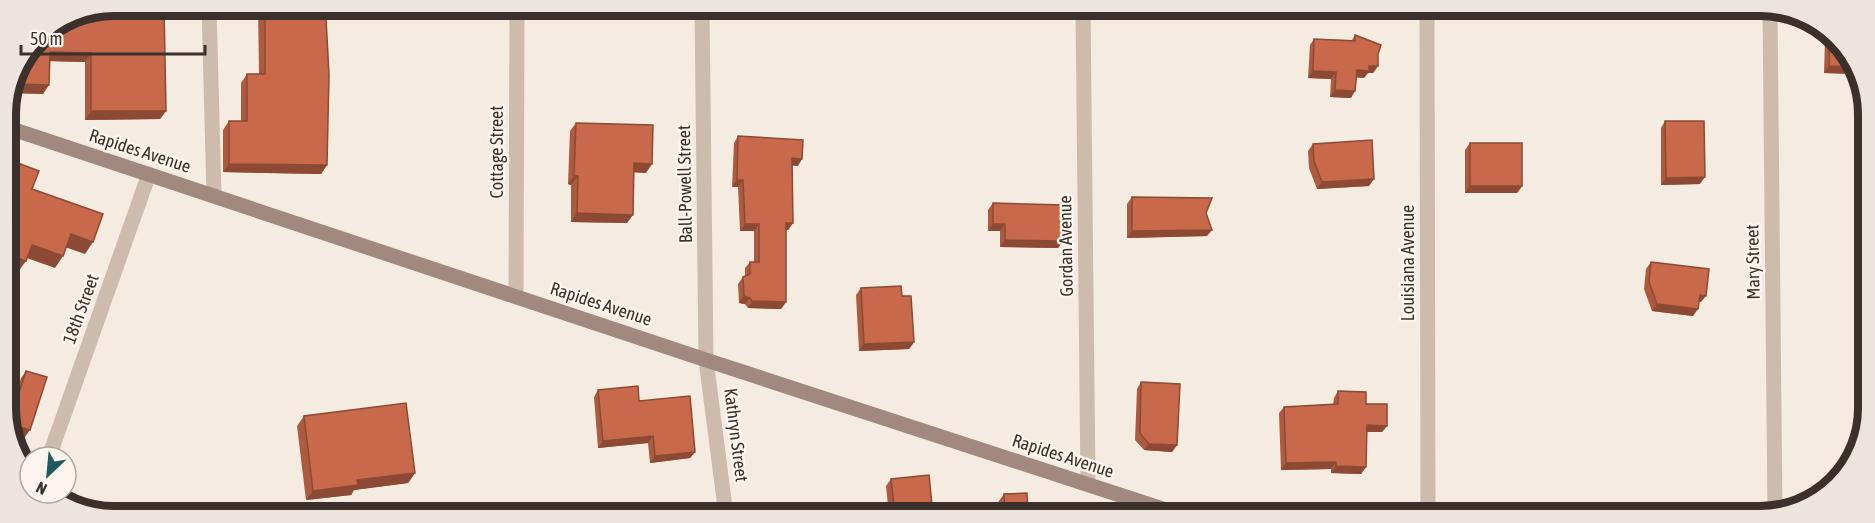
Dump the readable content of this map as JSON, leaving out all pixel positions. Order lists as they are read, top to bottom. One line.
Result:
{"streets":{"main road":["Rapides Avenue"],"street":["Cottage Street","Ball-Powell Street","Gordan Avenue","Mary Street","Louisiana Avenue","18th Street","Kathryn Street"]},"crossings":[["Rapides Avenue","Cottage Street"],["Rapides Avenue","Ball-Powell Street"],["Rapides Avenue","Gordan Avenue"],["Rapides Avenue","18th Street"],["Rapides Avenue","Kathryn Street"],["Ball-Powell Street","Kathryn Street"]],"scale_bar":"50 m","north":"bottom left"}
